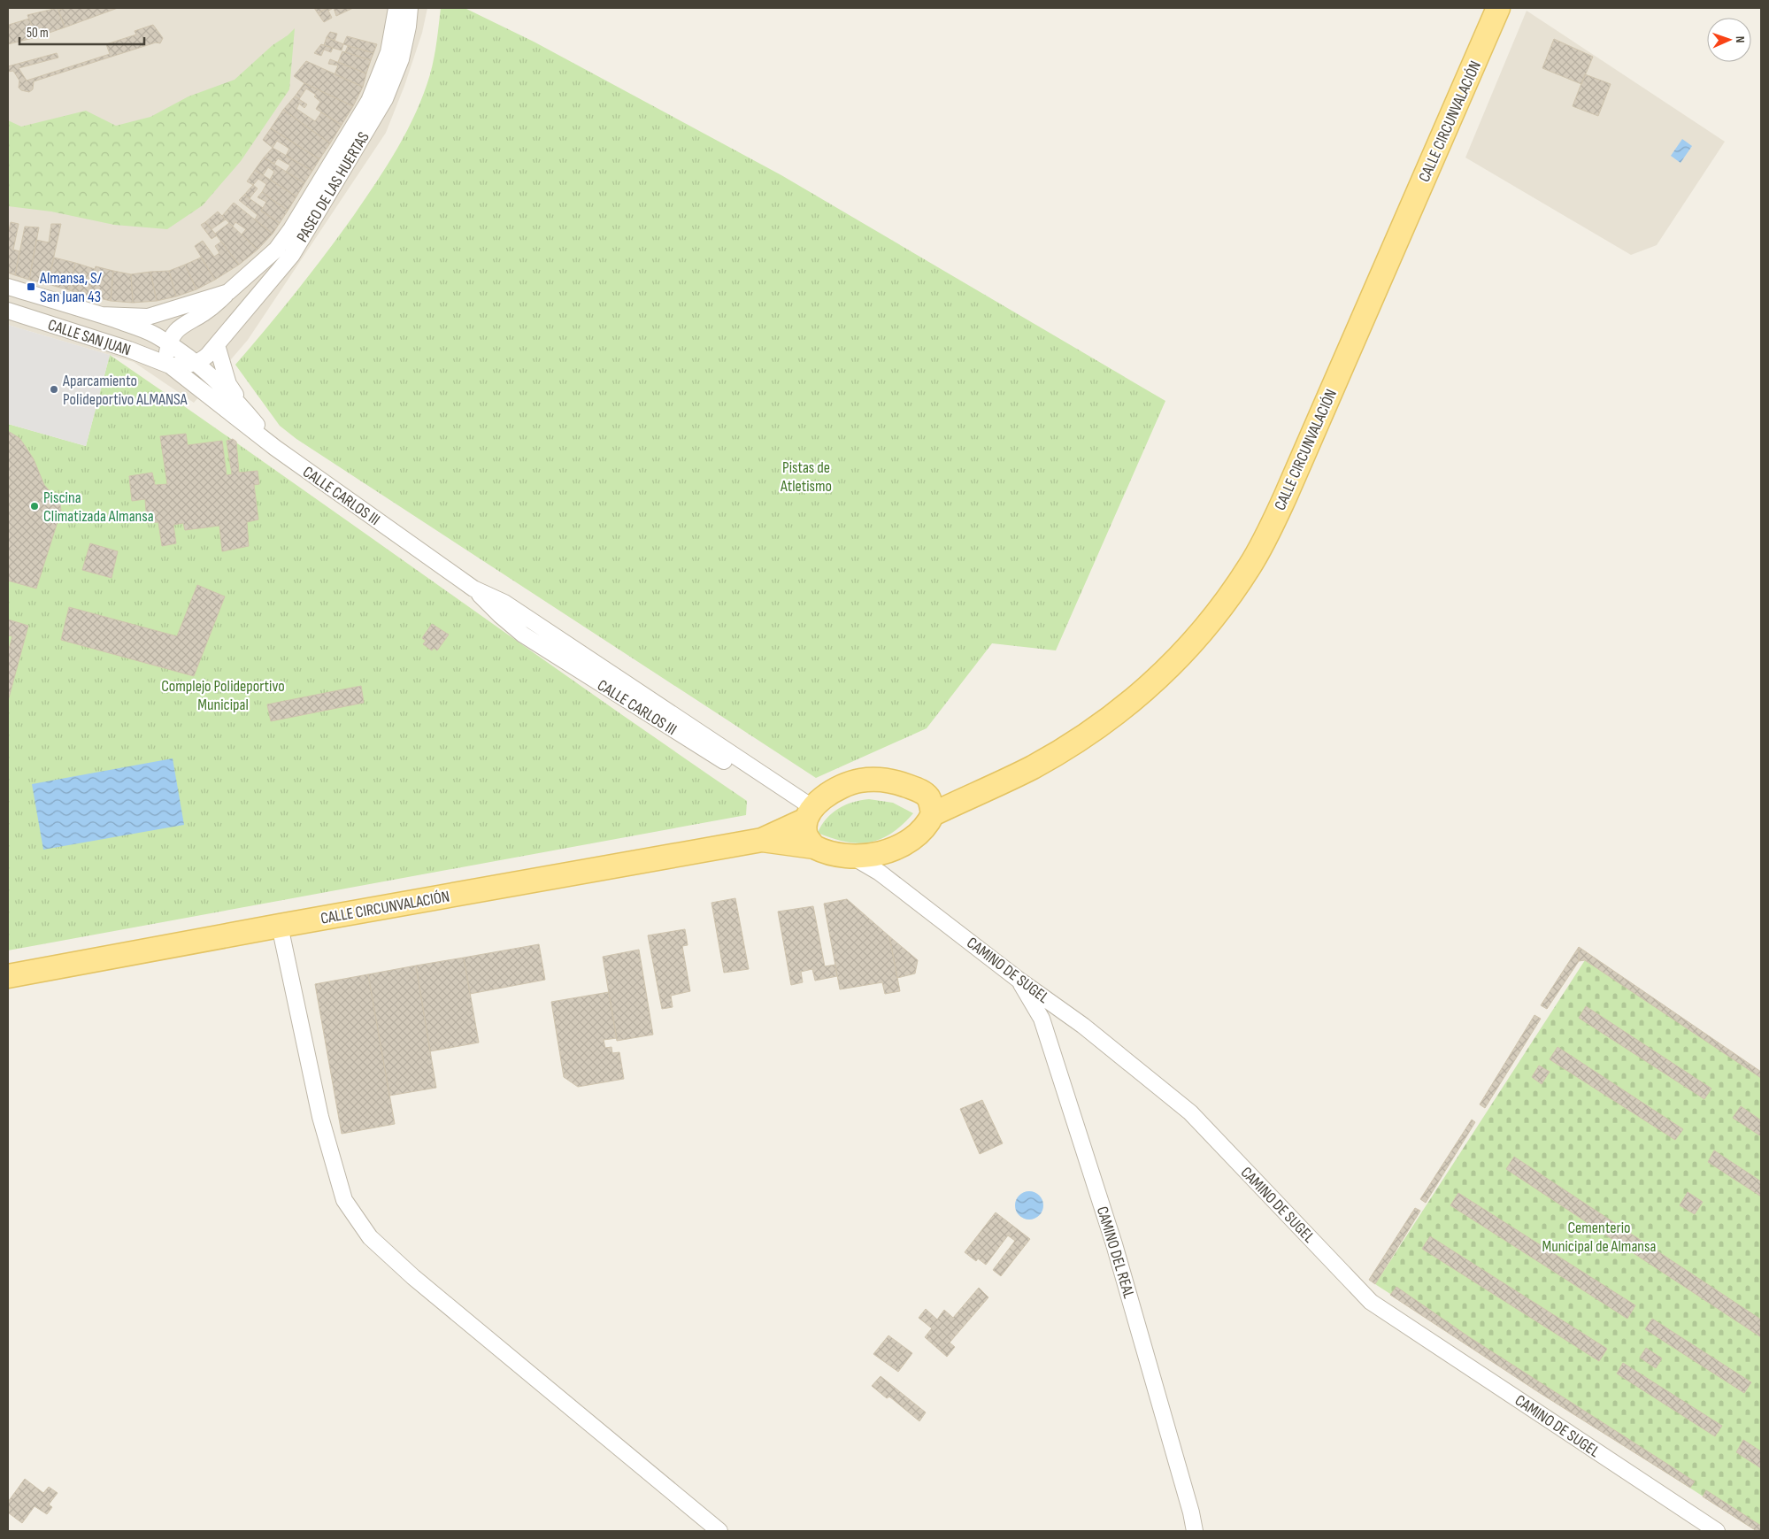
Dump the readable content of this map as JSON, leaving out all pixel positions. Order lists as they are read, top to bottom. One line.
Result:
{"streets":{"main road":["CALLE CIRCUNVALACIÓN"],"street":["PASEO DE LAS HUERTAS","CALLE SAN JUAN","CALLE CARLOS III","CAMINO DE SUGEL","CAMINO DEL REAL"]},"crossings":[["CALLE CIRCUNVALACIÓN","CALLE CARLOS III"],["CALLE CIRCUNVALACIÓN","CAMINO DE SUGEL"],["PASEO DE LAS HUERTAS","CALLE SAN JUAN"],["PASEO DE LAS HUERTAS","CALLE CARLOS III"],["CALLE SAN JUAN","CALLE CARLOS III"],["CALLE CARLOS III","CAMINO DE SUGEL"],["CAMINO DE SUGEL","CAMINO DEL REAL"]],"parks":["Pistas de Atletismo","Complejo Polideportivo Municipal","Cementerio Municipal de Almansa"],"places":{"transit":["Almansa, S/ San Juan 43"],"other":["Aparcamiento Polideportivo ALMANSA","Piscina Climatizada Almansa"]},"scale_bar":"50 m","north":"right"}
